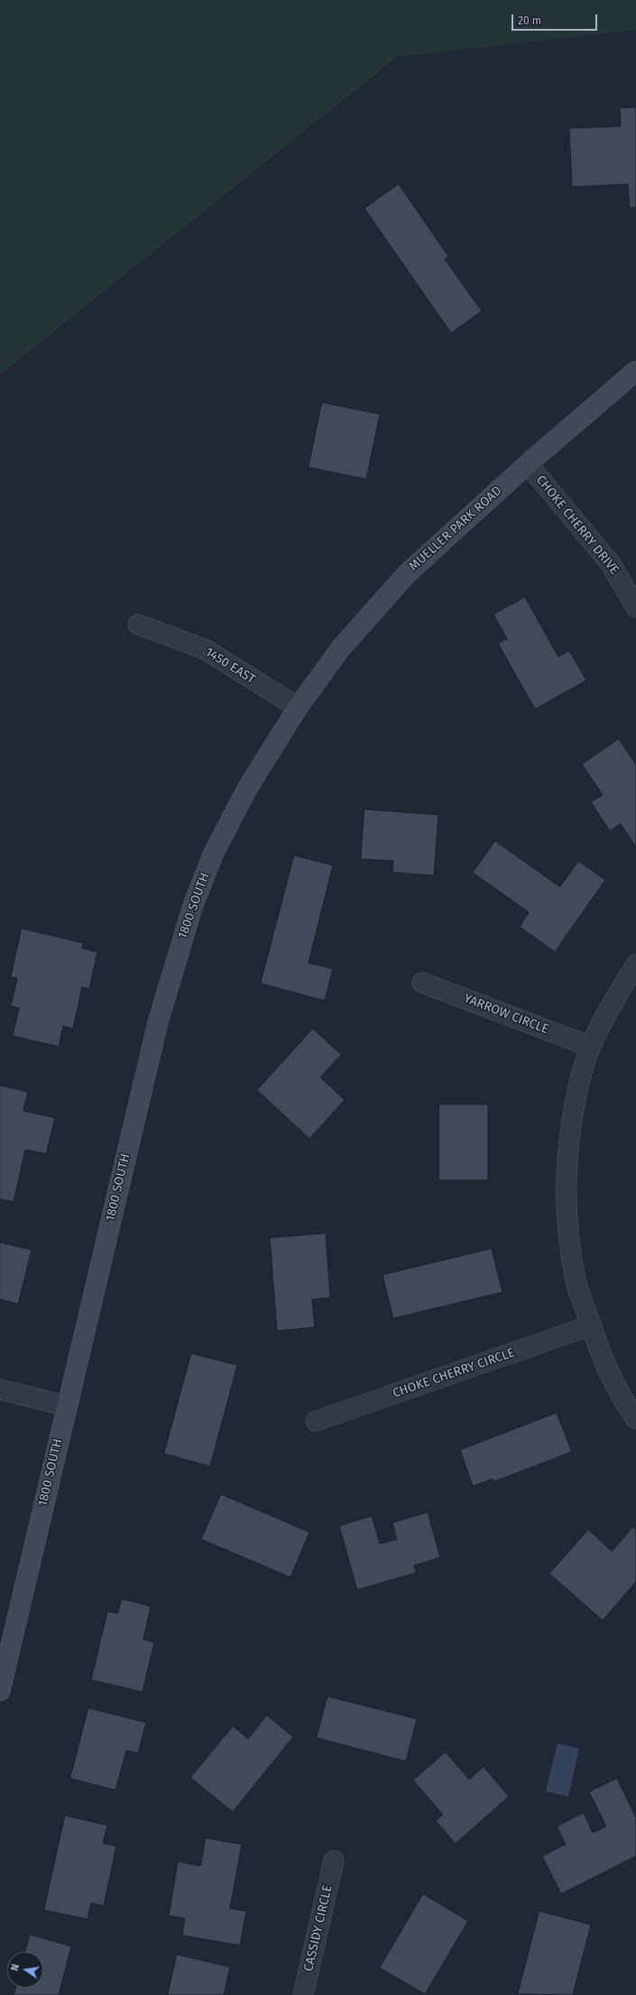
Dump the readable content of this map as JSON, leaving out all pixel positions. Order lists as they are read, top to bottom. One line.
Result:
{"streets":{"main road":["MUELLER PARK ROAD","1800 SOUTH"],"street":["CHOKE CHERRY DRIVE","1450 EAST","YARROW CIRCLE","CHOKE CHERRY CIRCLE","CASSIDY CIRCLE"]},"crossings":[["CHOKE CHERRY DRIVE","MUELLER PARK ROAD"],["MUELLER PARK ROAD","1450 EAST"],["MUELLER PARK ROAD","1800 SOUTH"],["1450 EAST","1800 SOUTH"]],"scale_bar":"20 m","north":"left"}
